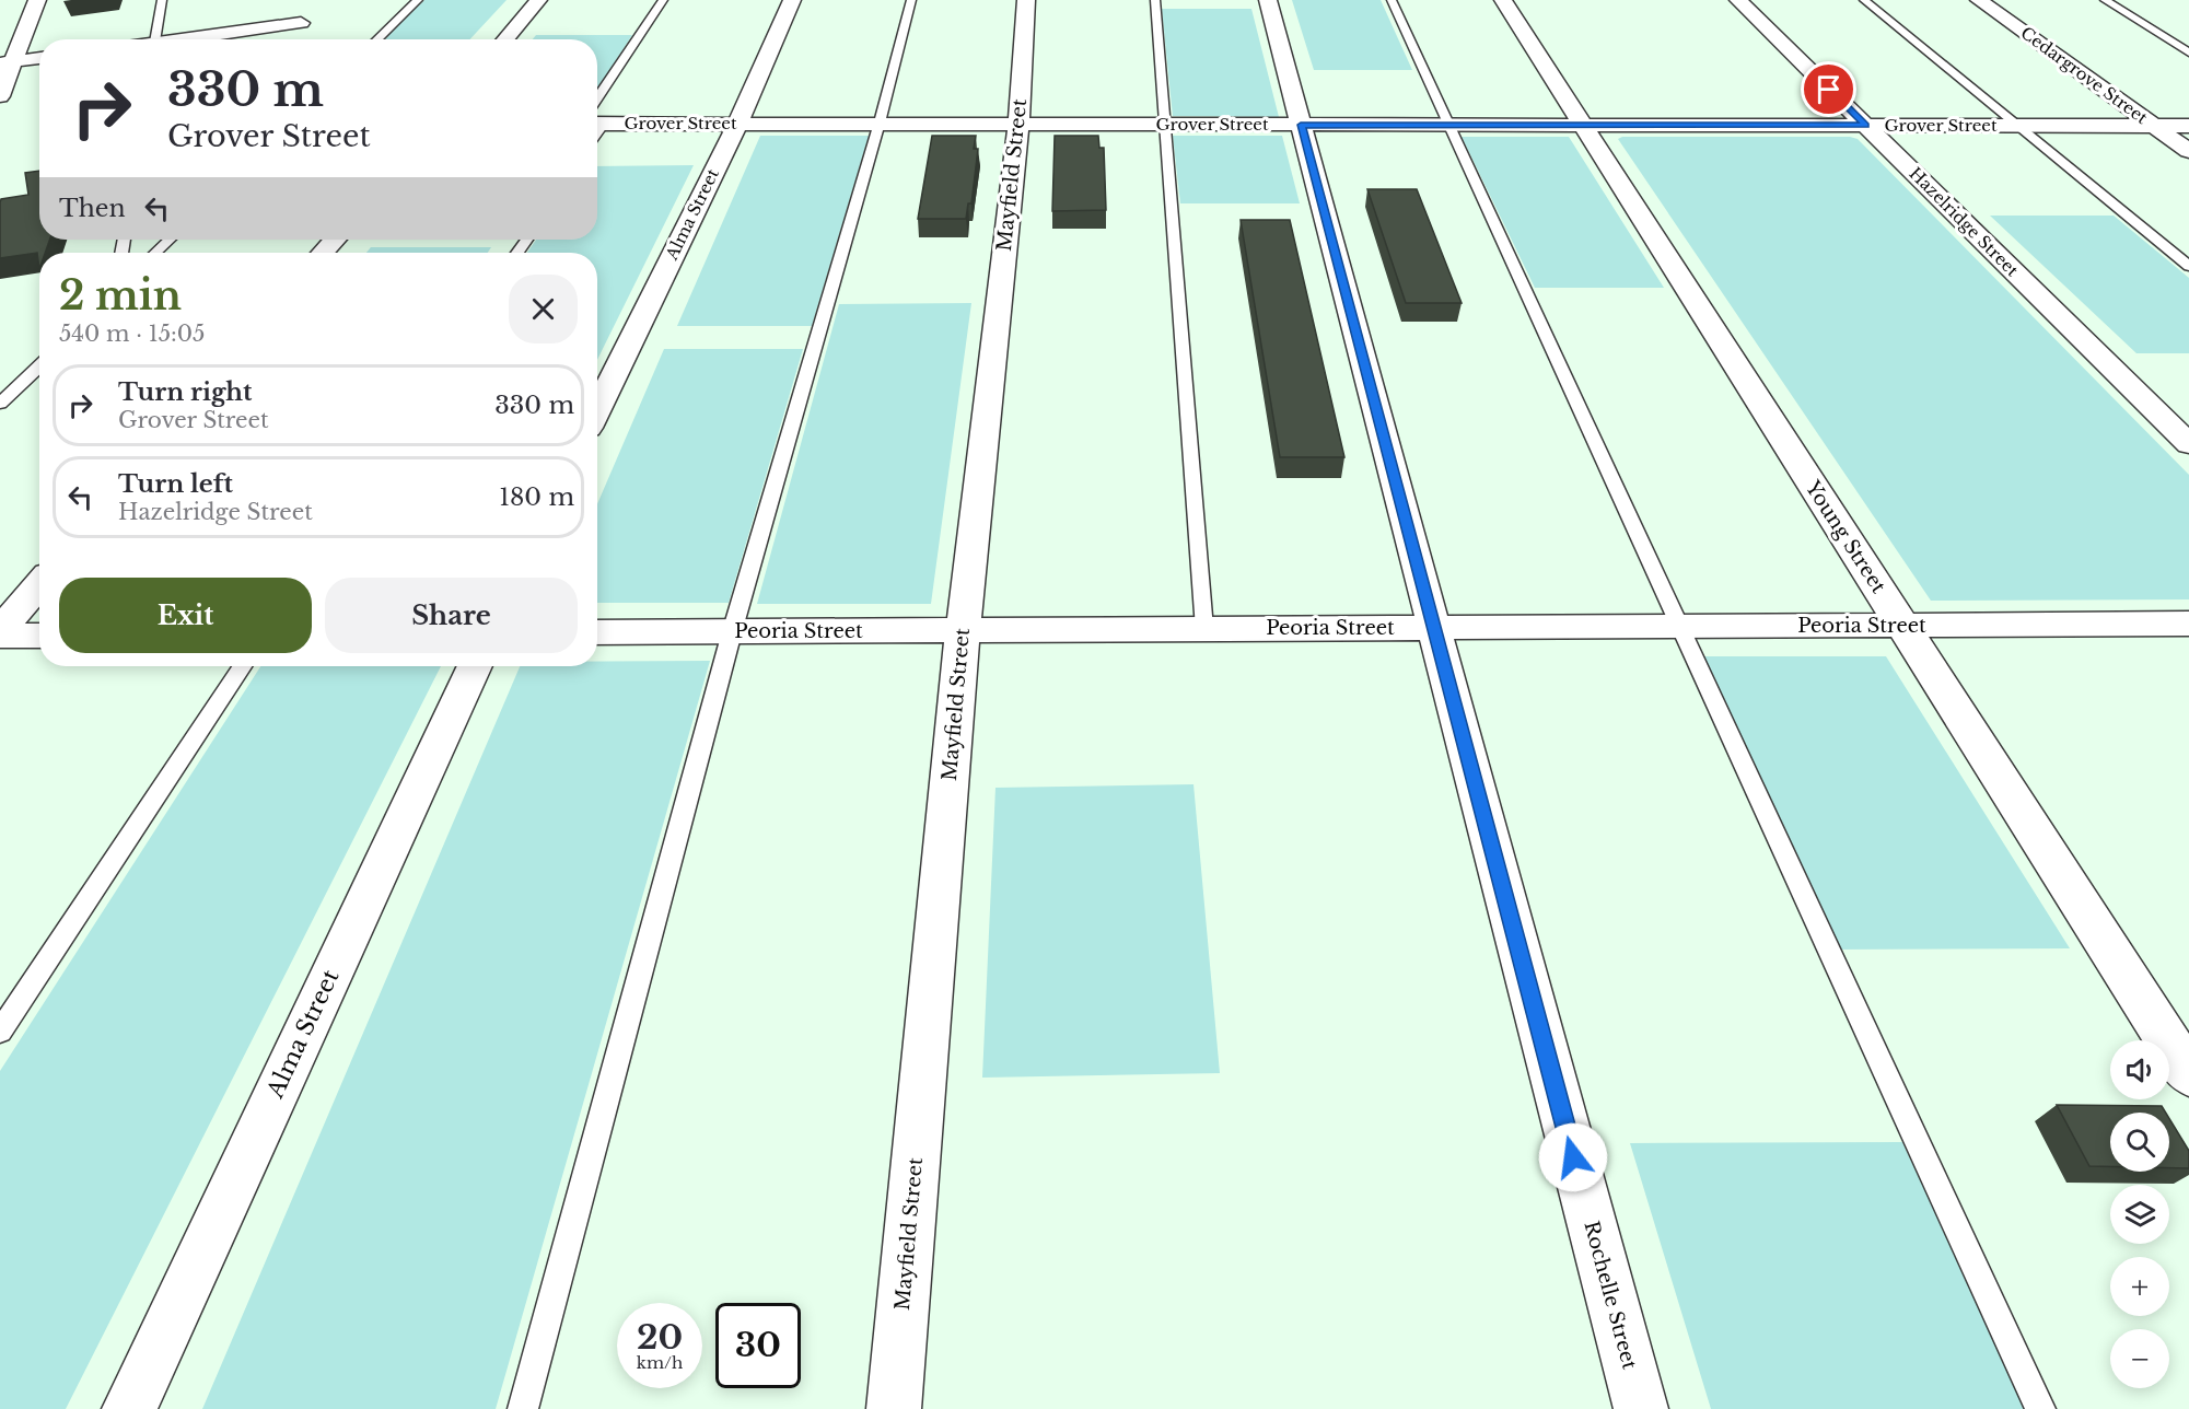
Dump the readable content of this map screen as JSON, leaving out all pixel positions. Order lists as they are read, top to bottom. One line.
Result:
{"streets":{"street":["Cedargrove Street","Grover Street","Mayfield Street","Alma Street","Hazelridge Street","Young Street","Peoria Street","Rochelle Street"]},"crossings":[["Cedargrove Street","Grover Street"],["Grover Street","Mayfield Street"],["Grover Street","Alma Street"],["Grover Street","Hazelridge Street"],["Grover Street","Young Street"],["Grover Street","Rochelle Street"],["Mayfield Street","Peoria Street"],["Young Street","Peoria Street"],["Peoria Street","Rochelle Street"]],"page":{"turn":["330 m","Grover Street"],"then":"Then","heading":["2 min","540 m · 15:05"],"list":[{"name":"Turn right","note":"Grover Street","value":"330 m"},{"name":"Turn left","note":"Hazelridge Street","value":"180 m"}],"buttons":["Exit","Share"],"map_buttons":["+","−"],"speed":"20 km/h","limit":"30"}}
